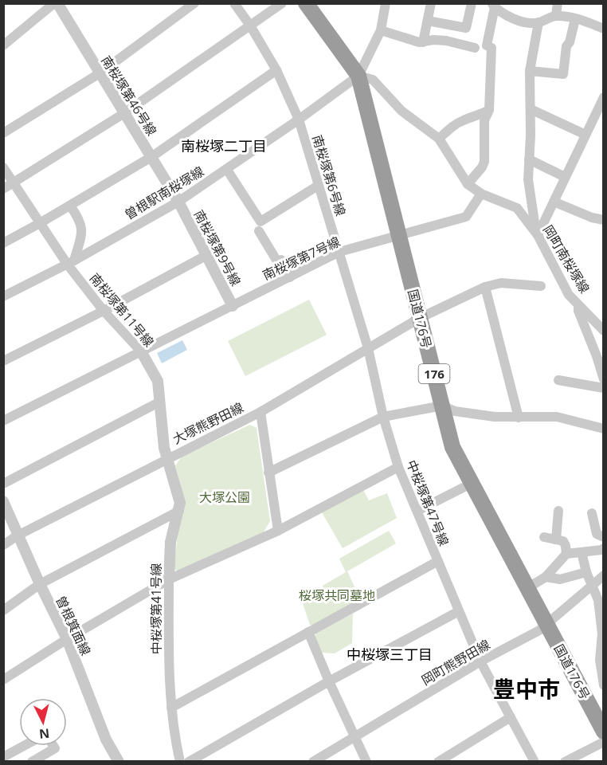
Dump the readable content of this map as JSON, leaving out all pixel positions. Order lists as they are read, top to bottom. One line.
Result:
{"streets":{"highway":["国道176号","176"],"street":["南桜塚第46号線","南桜塚第6号線","曽根駅南桜塚線","南桜塚第9号線","南桜塚第7号線","岡町南桜塚線","南桜塚第11号線","大塚熊野田線","中桜塚第47号線","中桜塚第41号線","曽根箕面線","岡町熊野田線"]},"crossings":[["南桜塚第46号線","曽根駅南桜塚線"],["南桜塚第46号線","南桜塚第9号線"],["南桜塚第6号線","曽根駅南桜塚線"],["南桜塚第6号線","南桜塚第7号線"],["南桜塚第6号線","大塚熊野田線"],["南桜塚第6号線","中桜塚第47号線"],["曽根駅南桜塚線","南桜塚第9号線"],["曽根駅南桜塚線","岡町南桜塚線"],["曽根駅南桜塚線","南桜塚第11号線"],["曽根駅南桜塚線","国道176号"],["南桜塚第9号線","南桜塚第7号線"],["南桜塚第7号線","岡町南桜塚線"],["南桜塚第7号線","南桜塚第11号線"],["南桜塚第7号線","国道176号"],["岡町南桜塚線","国道176号"],["南桜塚第11号線","大塚熊野田線"],["南桜塚第11号線","中桜塚第41号線"],["国道176号","大塚熊野田線"],["国道176号","岡町熊野田線"],["大塚熊野田線","中桜塚第47号線"],["大塚熊野田線","中桜塚第41号線"],["大塚熊野田線","曽根箕面線"],["中桜塚第47号線","岡町熊野田線"]],"districts":["南桜塚二丁目","中桜塚三丁目","豊中市"],"parks":["大塚公園","桜塚共同墓地"],"north":"bottom"}
